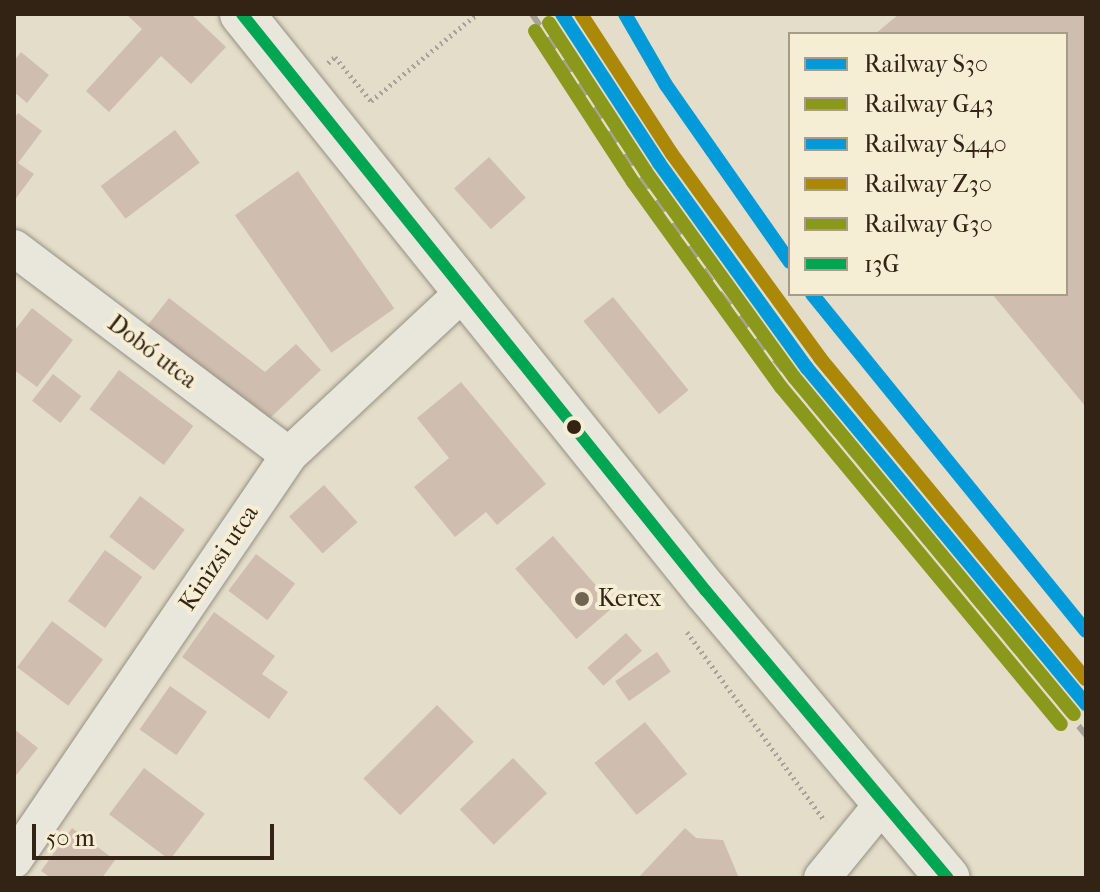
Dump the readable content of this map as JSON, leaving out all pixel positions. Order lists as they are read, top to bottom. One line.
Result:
{"streets":{"street":["Dobó utca","Kinizsi utca"]},"crossings":[["Dobó utca","Kinizsi utca"]],"places":["Kerex"],"lines":["rail line S30","rail line S440","rail line Z30","transit line 13G","rail line G43","rail line G30"],"legend":["Railway S30","Railway G43","Railway S440","Railway Z30","Railway G30","13G"],"scale_bar":"50 m"}
